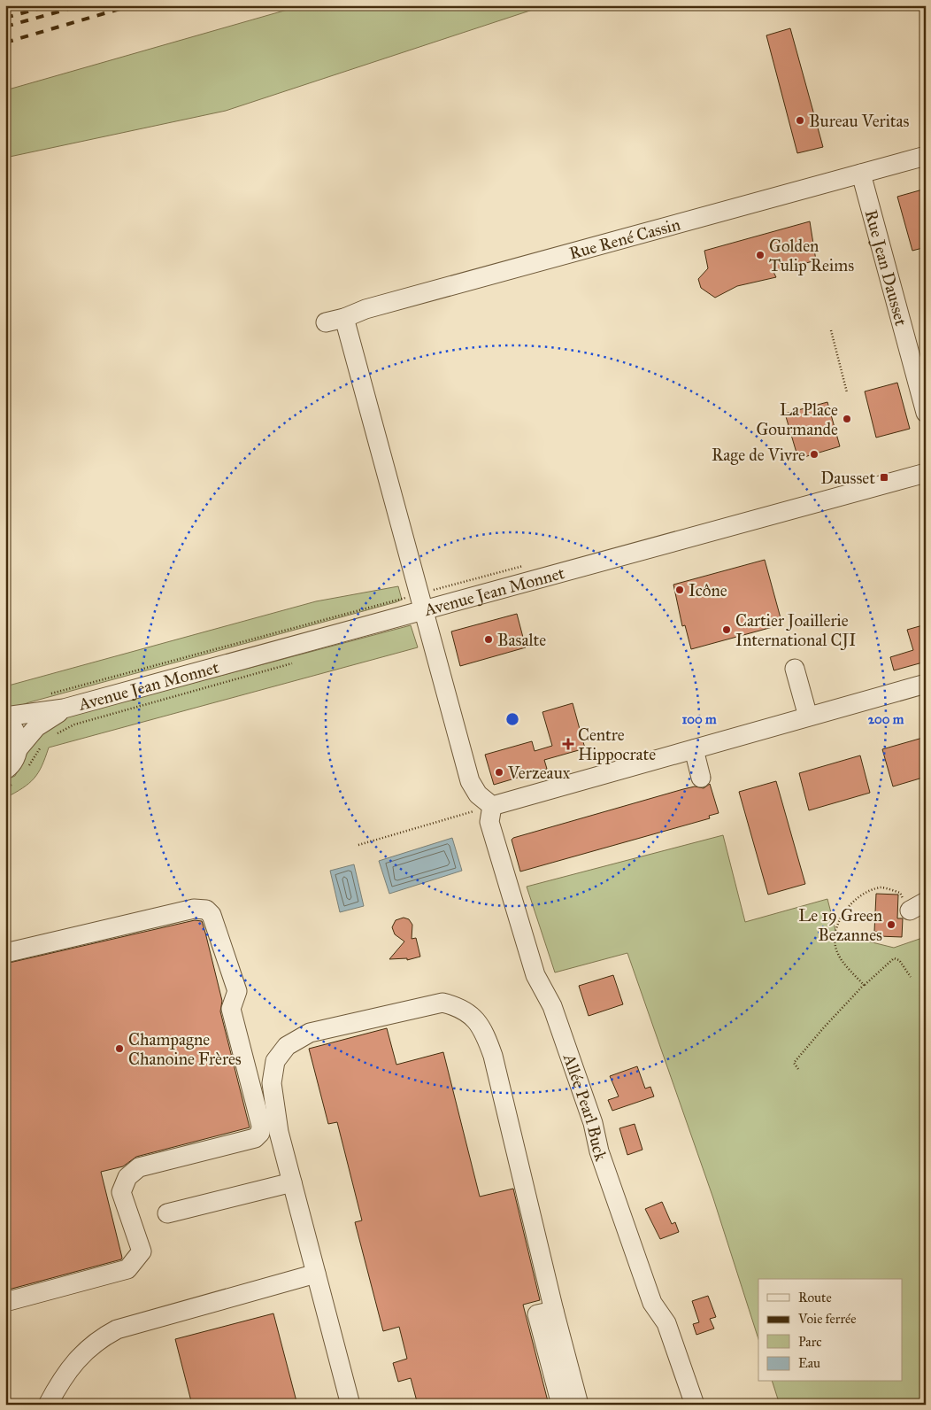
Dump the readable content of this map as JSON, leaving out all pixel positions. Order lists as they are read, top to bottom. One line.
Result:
{"streets":{"street":["Rue René Cassin","Rue Jean Dausset","Avenue Jean Monnet","Allée Pearl Buck"]},"crossings":[["Rue René Cassin","Rue Jean Dausset"],["Rue René Cassin","Avenue Jean Monnet"]],"places":{"other":["Bureau Veritas","Golden Tulip Reims","La Place Gourmande","Rage de Vivre","Icône","Cartier Joaillerie International CJI","Basalte","Verzeaux","Le 19 Green Bezannes","Champagne Chanoine Frères"],"transit":["Dausset"],"health":["Centre Hippocrate"]},"legend":["Route","Voie ferrée","Parc","Eau"],"rings":["100 m","200 m"]}
